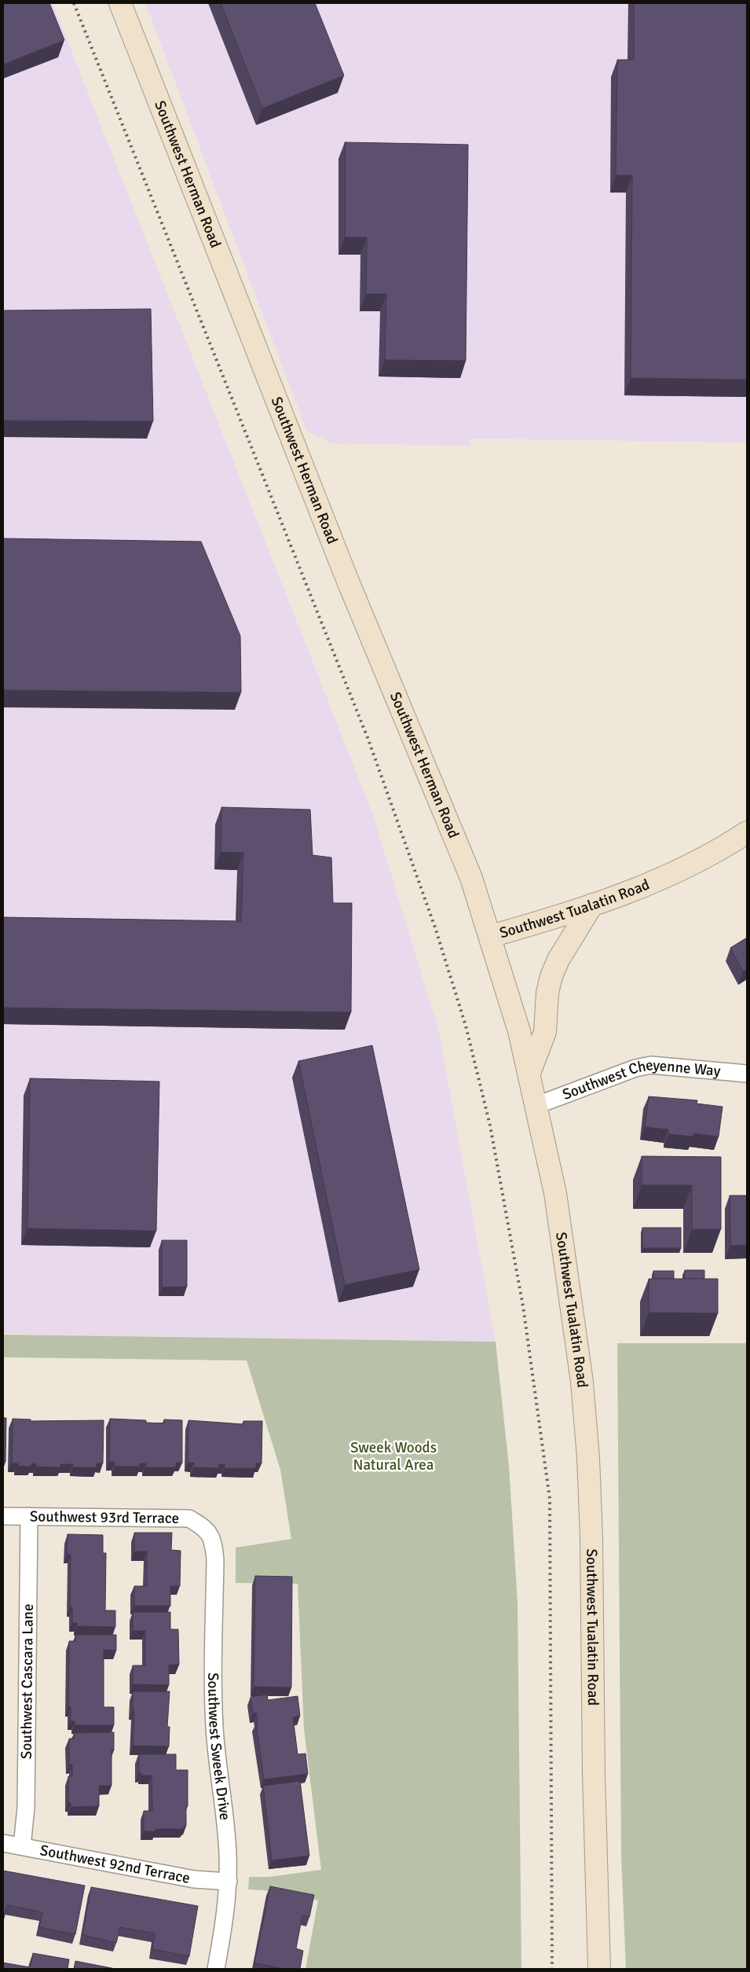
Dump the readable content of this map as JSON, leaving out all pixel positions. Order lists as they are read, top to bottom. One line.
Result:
{"streets":{"main road":["Southwest Herman Road","Southwest Tualatin Road"],"street":["Southwest Cheyenne Way","Southwest 93rd Terrace","Southwest Cascara Lane","Southwest Sweek Drive","Southwest 92nd Terrace"]},"crossings":[["Southwest Herman Road","Southwest Tualatin Road"],["Southwest Tualatin Road","Southwest Cheyenne Way"],["Southwest 93rd Terrace","Southwest Cascara Lane"],["Southwest 93rd Terrace","Southwest Sweek Drive"],["Southwest Cascara Lane","Southwest 92nd Terrace"],["Southwest Sweek Drive","Southwest 92nd Terrace"]],"parks":["Sweek Woods Natural Area"]}
